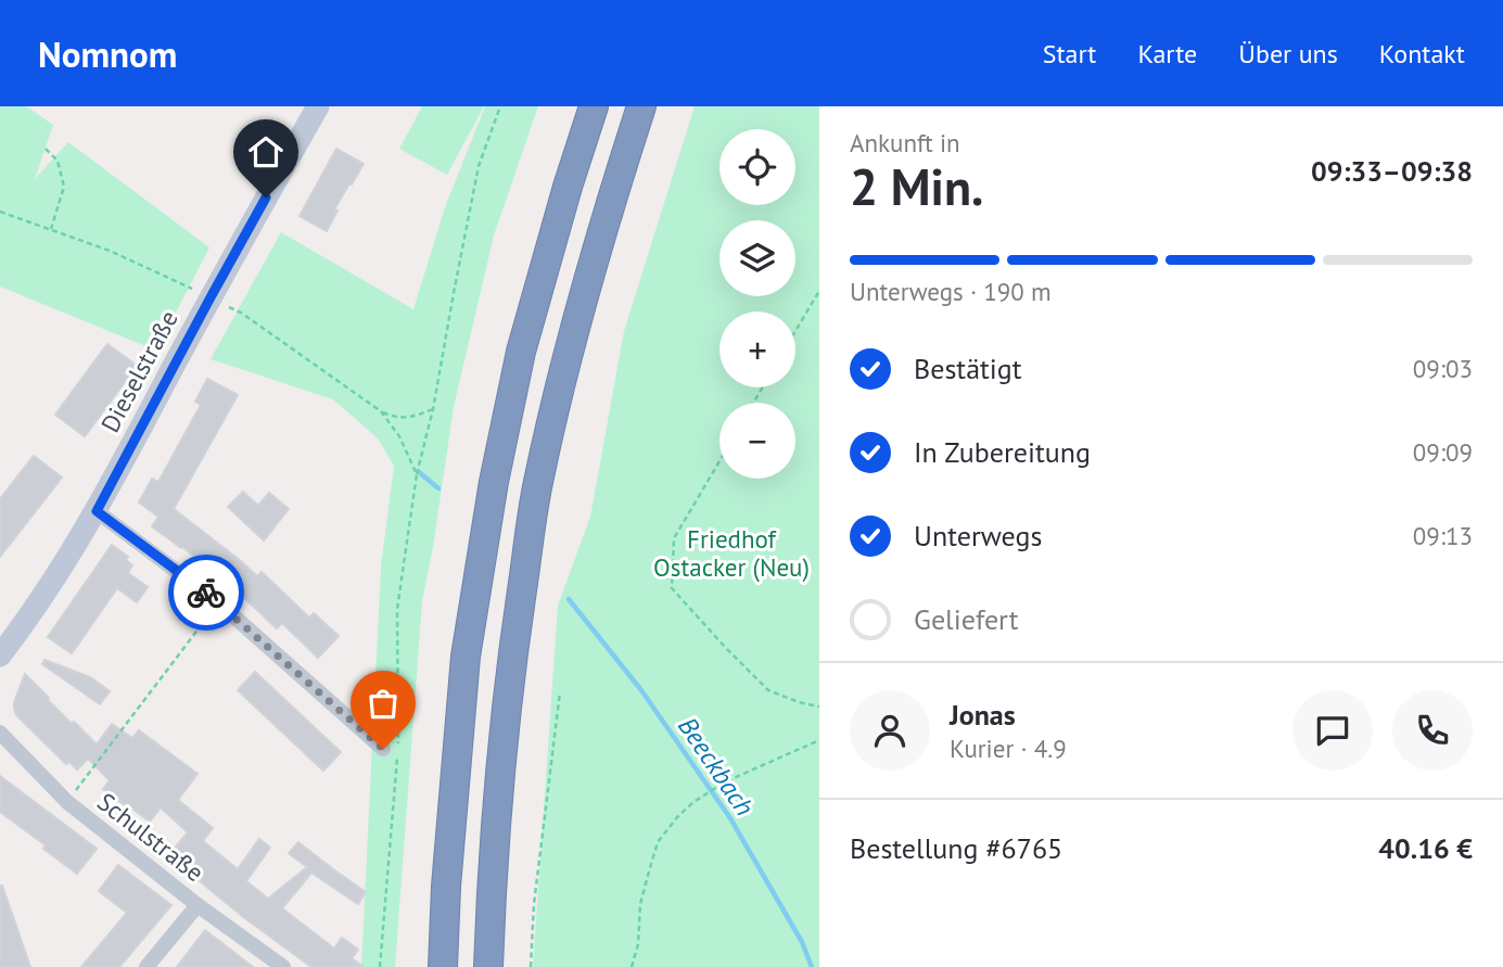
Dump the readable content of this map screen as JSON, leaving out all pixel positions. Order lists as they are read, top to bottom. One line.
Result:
{"streets":{"street":["Dieselstraße","Schulstraße"]},"water":["Beeckbach"],"parks":["Friedhof Ostacker (Neu)"],"page":{"header":"Nomnom","nav":["Start","Karte","Über uns","Kontakt"],"heading":["2 Min.","Ankunft in","09:33–09:38"],"panel":["Jonas","Kurier · 4.9","Bestellung #6765","40.16 €"],"map_buttons":["+","−"],"bar":"Unterwegs · 190 m","list":[["Bestätigt","09:03"],["In Zubereitung","09:09"],["Unterwegs","09:13"],"Geliefert"]}}
